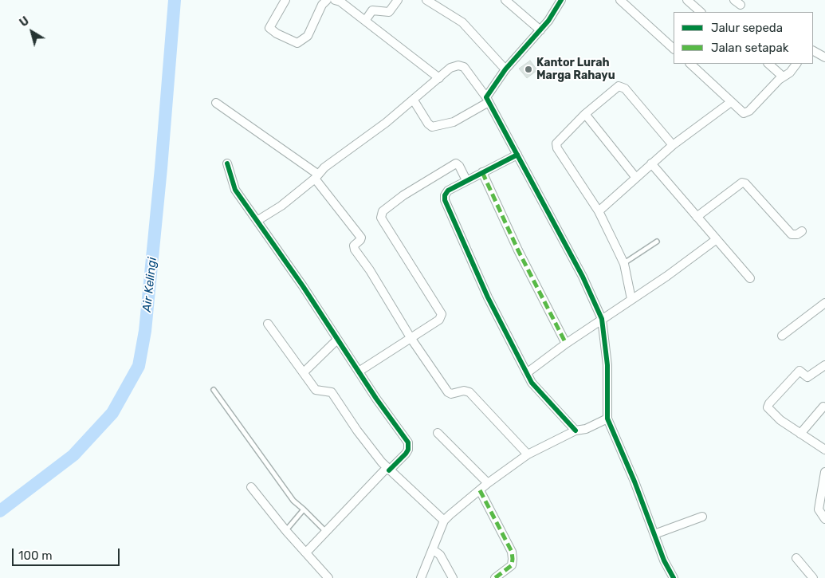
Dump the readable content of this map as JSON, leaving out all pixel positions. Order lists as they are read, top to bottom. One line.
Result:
{"water":["Air Kelingi"],"places":["Kantor Lurah Marga Rahayu"],"legend":["Jalur sepeda","Jalan setapak"],"scale_bar":"100 m","north":"top left"}
